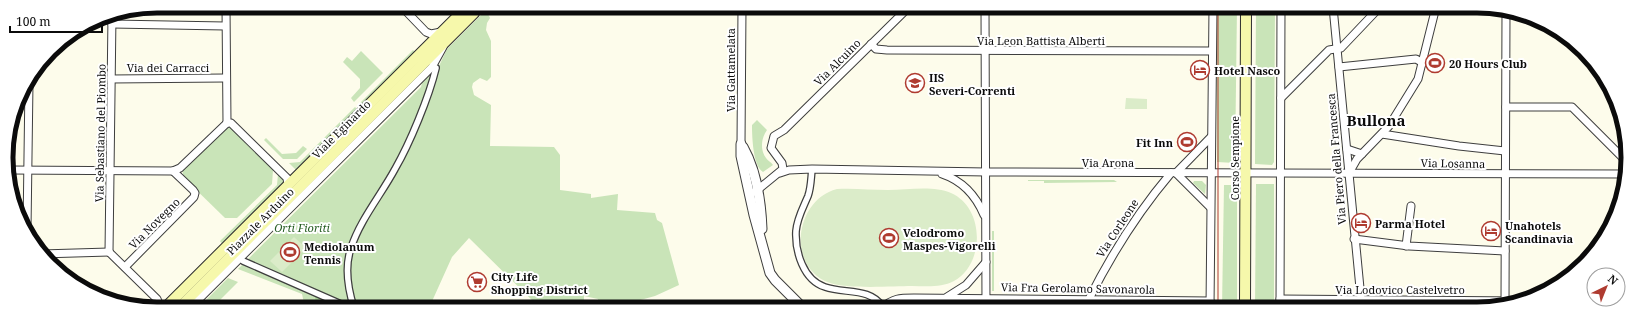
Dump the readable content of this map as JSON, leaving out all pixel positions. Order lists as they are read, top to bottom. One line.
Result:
{"streets":{"main road":["Viale Eginardo","Corso Sempione","Piazzale Arduino"],"street":["Via Leon Battista Alberti","Via Alcuino","Via dei Carracci","Via Gattamelata","Via Sebastiano del Piombo","Via Piero della Francesca","Via Arona","Via Losanna","Via Novegno","Via Corleone","Via Fra Gerolamo Savonarola","Via Lodovico Castelvetro"]},"crossings":[["Via Leon Battista Alberti","Via Alcuino"],["Via Leon Battista Alberti","Corso Sempione"],["Via Alcuino","Via Arona"],["Via dei Carracci","Via Sebastiano del Piombo"],["Viale Eginardo","Piazzale Arduino"],["Corso Sempione","Via Arona"],["Corso Sempione","Via Fra Gerolamo Savonarola"],["Via Piero della Francesca","Via Losanna"],["Via Piero della Francesca","Via Lodovico Castelvetro"],["Via Arona","Via Losanna"],["Via Arona","Via Corleone"],["Via Corleone","Via Fra Gerolamo Savonarola"]],"districts":["Bullona"],"parks":["Orti Fioriti"],"places":{"sports":["20 Hours Club","Fit Inn","Velodromo Maspes-Vigorelli","Mediolanum Tennis"],"hotel":["Hotel Nasco","Parma Hotel","Unahotels Scandinavia"],"school or university":["IIS Severi-Correnti"],"supermarket":["City Life Shopping District"]},"scale_bar":"100 m","north":"top right"}
